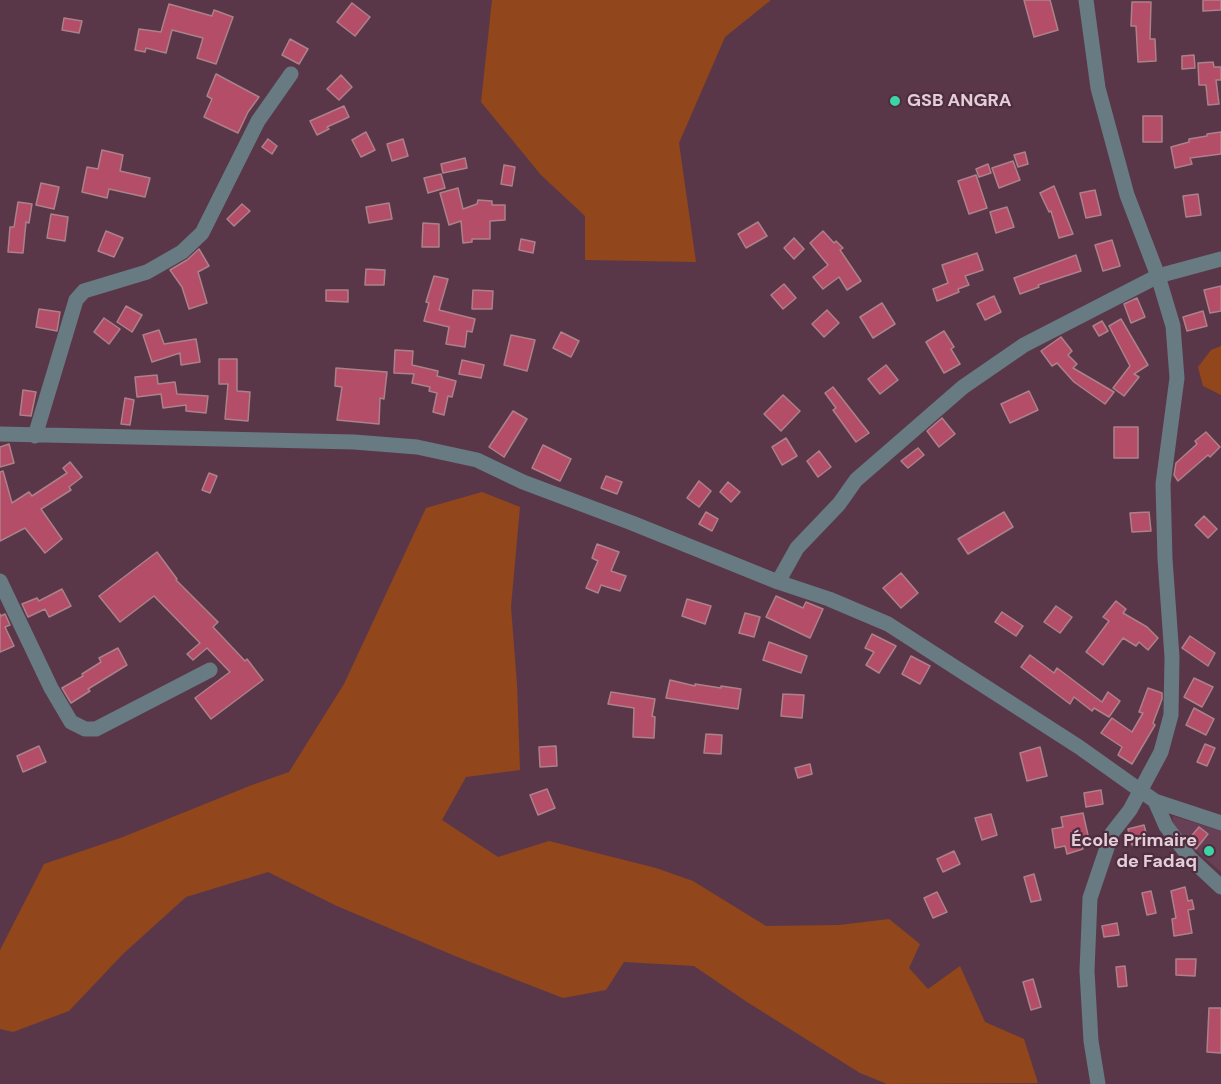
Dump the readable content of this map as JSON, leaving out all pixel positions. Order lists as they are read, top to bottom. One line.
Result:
{"places":["GSB ANGRA","École Primaire de Fadaq"]}
